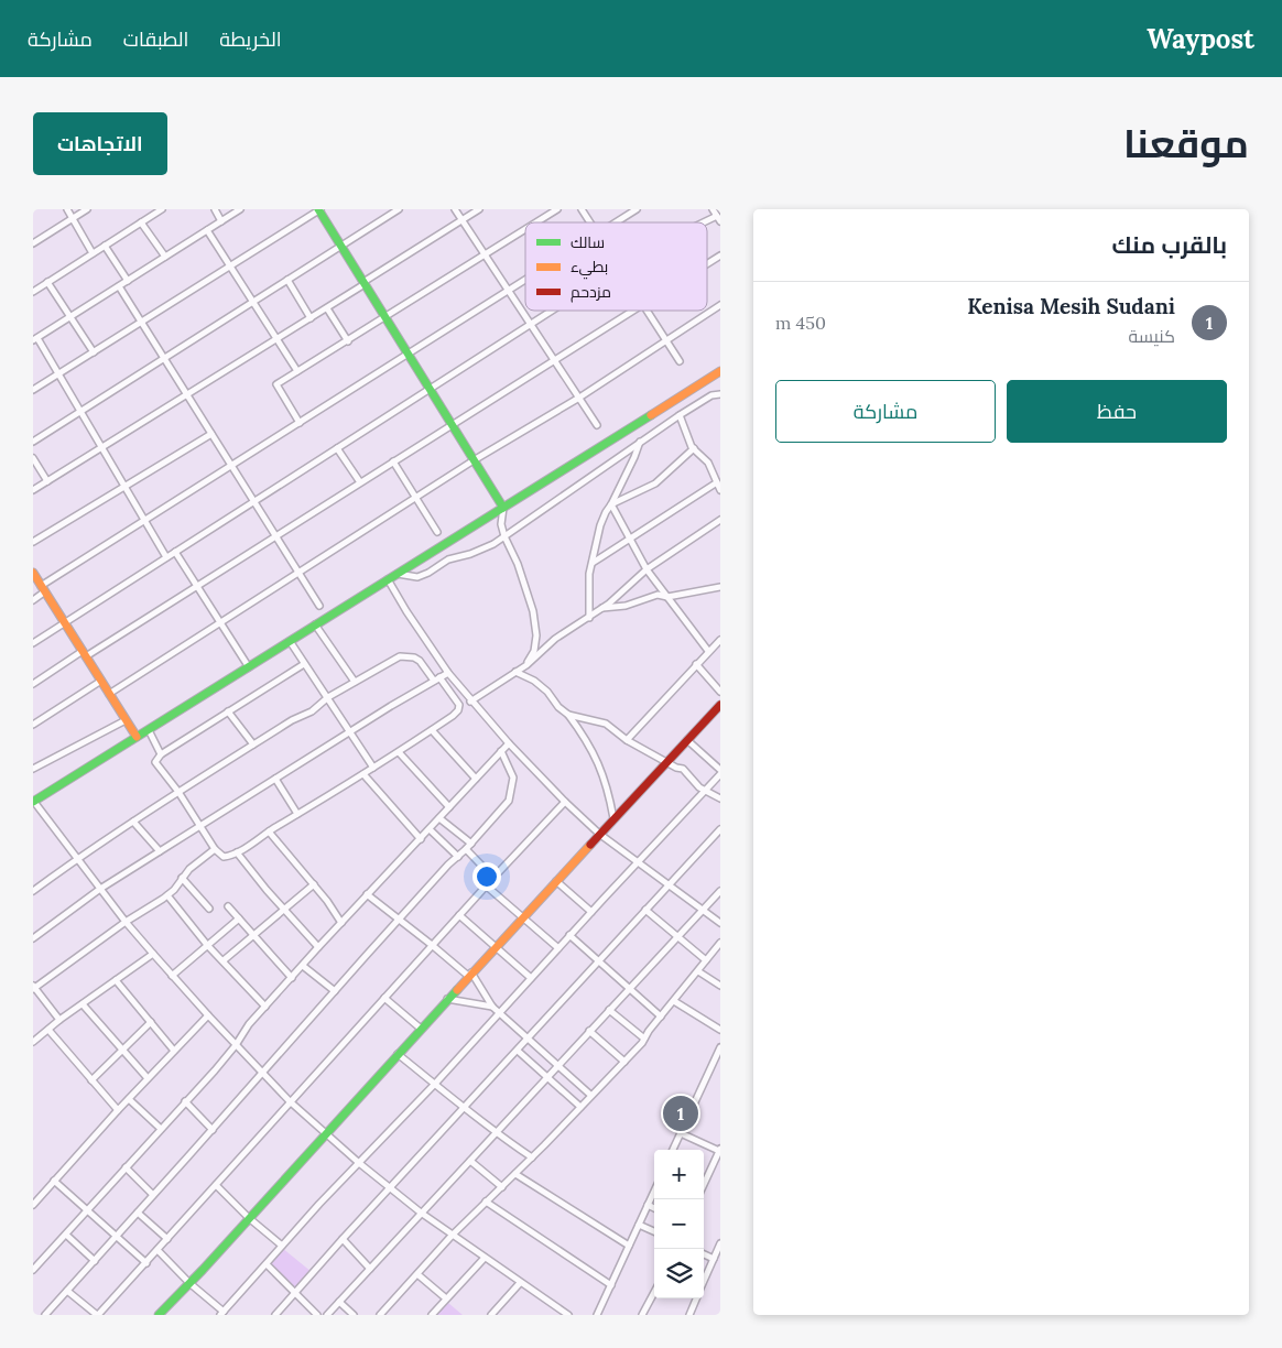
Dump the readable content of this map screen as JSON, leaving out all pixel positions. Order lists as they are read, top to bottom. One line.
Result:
{"legend":["سالك","بطيء","مزدحم"],"page":{"header":"Waypost","nav":["الخريطة","الطبقات","مشاركة"],"title":"موقعنا","buttons":["الاتجاهات",["حفظ","مشاركة"]],"heading":"بالقرب منك","list":[{"mark":"1","name":"Kenisa Mesih Sudani","note":"كنيسة","value":"450 m"}],"pins":"1","map_buttons":["+","−"]}}
